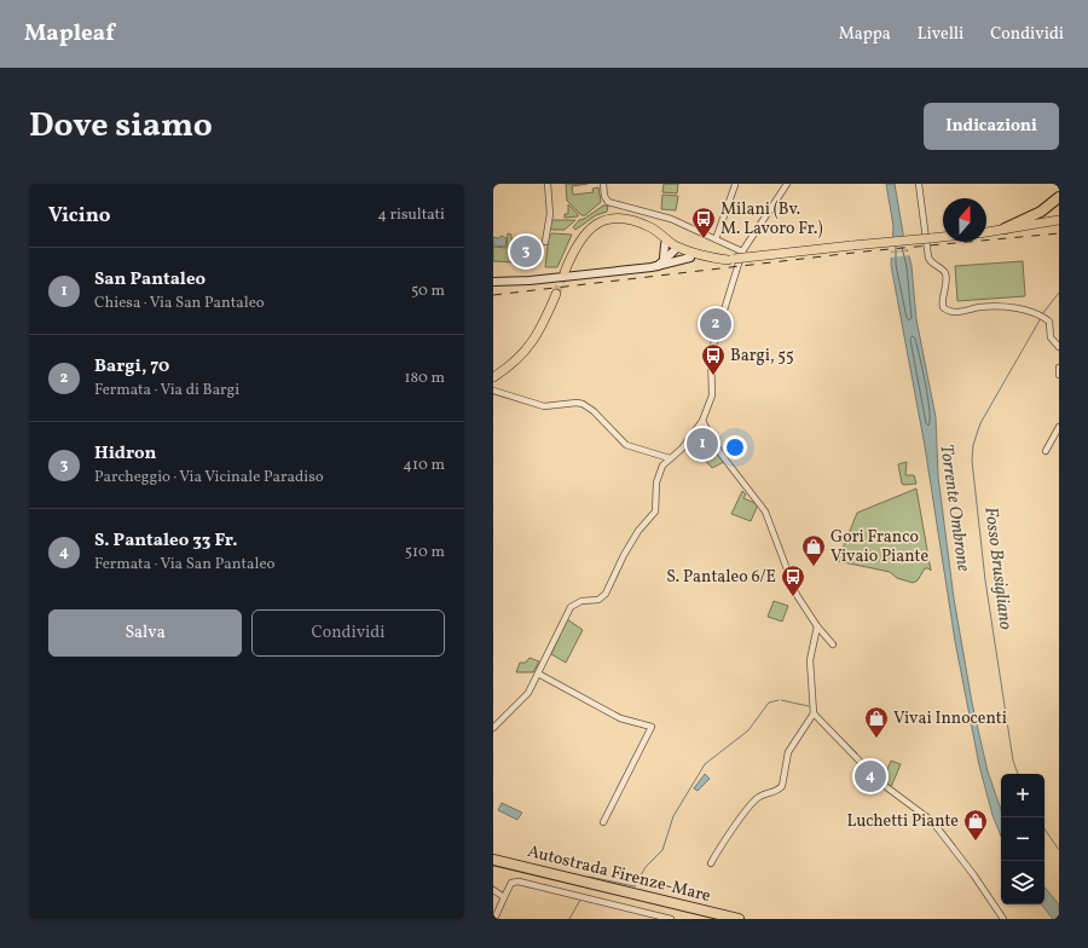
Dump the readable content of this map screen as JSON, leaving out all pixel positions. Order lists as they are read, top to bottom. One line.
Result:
{"streets":{"highway":["Autostrada Firenze-Mare"]},"water":["Torrente Ombrone","Fosso Brusigliano"],"places":{"bus stop":["Milani (Bv. M. Lavoro Fr.)","Bargi, 55","S. Pantaleo 6/E"],"shop":["Gori Franco Vivaio Piante","Vivai Innocenti","Luchetti Piante"]},"north":"top","page":{"header":"Mapleaf","nav":["Mappa","Livelli","Condividi"],"title":"Dove siamo","buttons":["Indicazioni",["Salva","Condividi"]],"heading":["Vicino","4 risultati"],"pins":["3","2","1","4"],"list":[{"mark":"1","name":"San Pantaleo","note":"Chiesa · Via San Pantaleo","value":"50 m"},{"mark":"2","name":"Bargi, 70","note":"Fermata · Via di Bargi","value":"180 m"},{"mark":"3","name":"Hidron","note":"Parcheggio · Via Vicinale Paradiso","value":"410 m"},{"mark":"4","name":"S. Pantaleo 33 Fr.","note":"Fermata · Via San Pantaleo","value":"510 m"}],"map_buttons":["+","−"]}}
